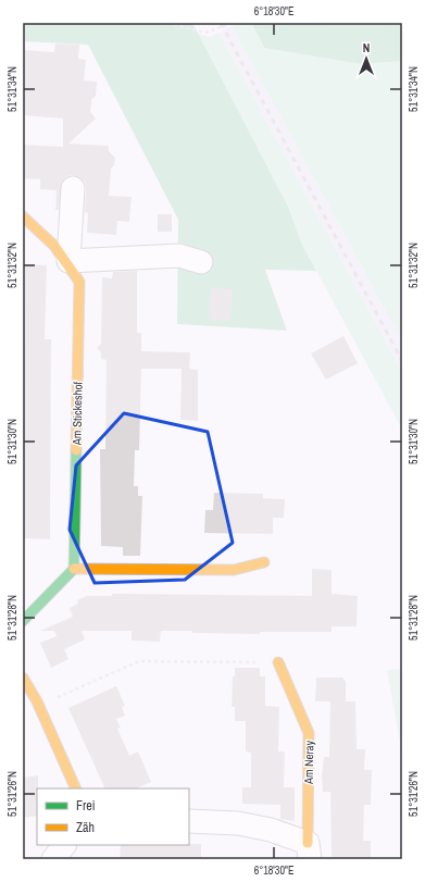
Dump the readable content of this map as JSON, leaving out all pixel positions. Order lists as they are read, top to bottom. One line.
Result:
{"streets":{"street":["Am Stickeshof","Am Neray"]},"legend":["Frei","Zäh"],"north":"top","coordinates":["6°18'30\"E","51°31'34\"N","51°31'32\"N","51°31'30\"N","51°31'28\"N","51°31'26\"N"]}
